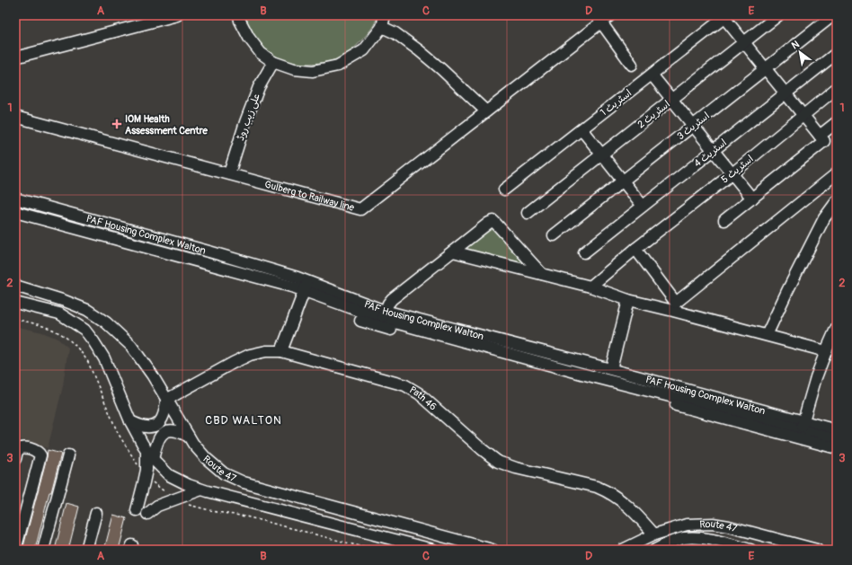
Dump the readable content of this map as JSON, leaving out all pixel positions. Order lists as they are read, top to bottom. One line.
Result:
{"streets":{"street":["اسٹریٹ 1","اسٹریٹ 2","علی زیب روڈ","اسٹریٹ 3","اسٹریٹ 4","اسٹریٹ 5","Gulberg to Railway line","PAF Housing Complex Walton","Path 46","Route 47"]},"crossings":[["علی زیب روڈ","Gulberg to Railway line"],["Path 46","Route 47"]],"districts":["CBD WALTON"],"places":{"health":["IOM Health Assessment Centre"]},"north":"top left","grid":{"columns":["A","B","C","D","E"],"rows":["1","2","3"]}}
